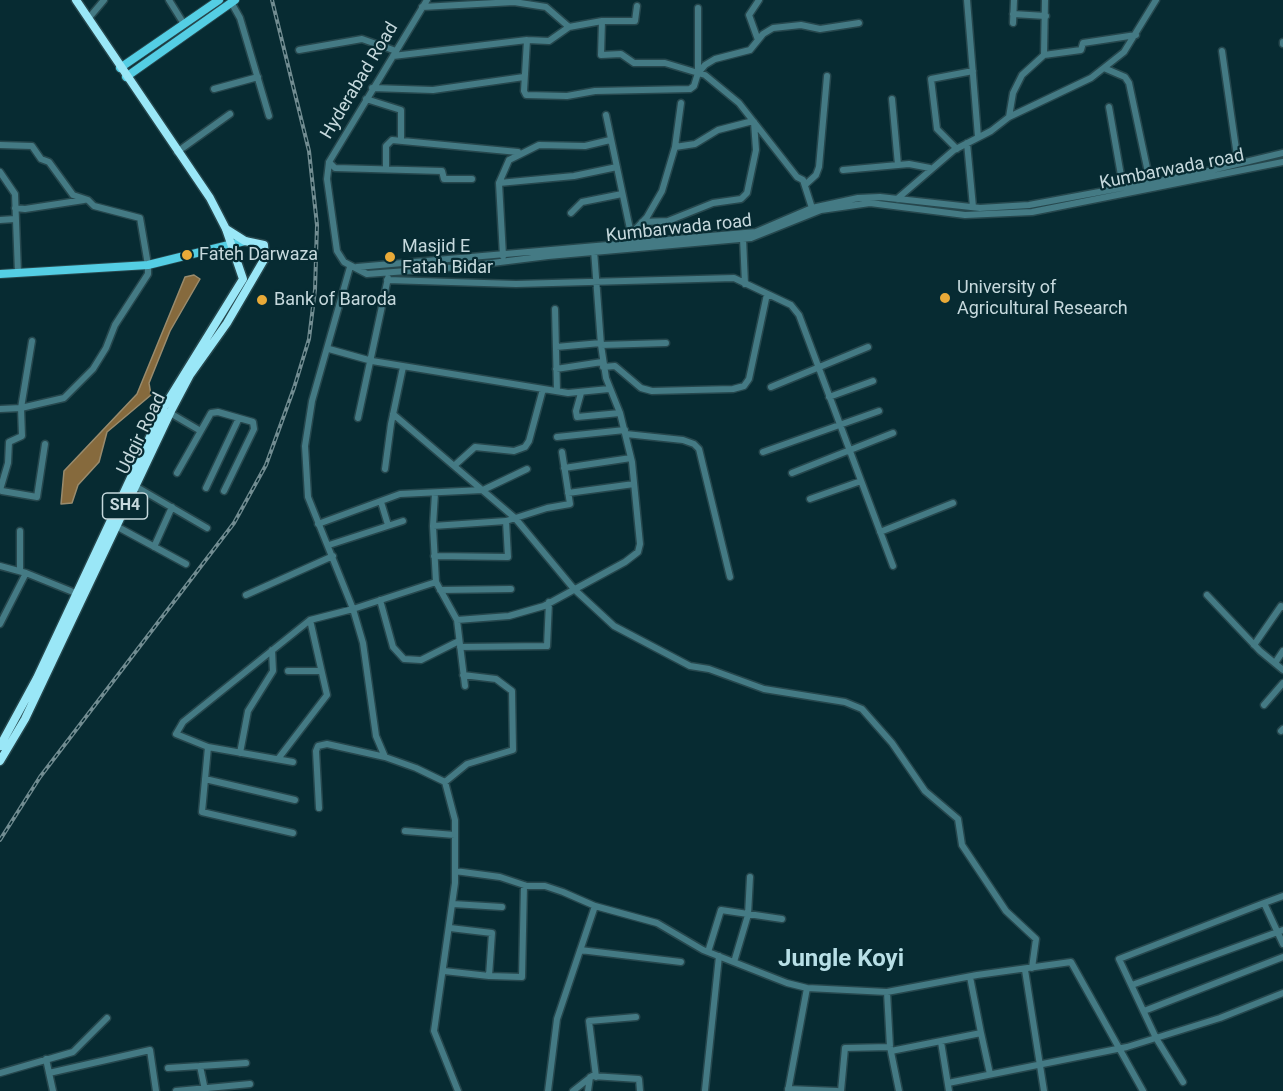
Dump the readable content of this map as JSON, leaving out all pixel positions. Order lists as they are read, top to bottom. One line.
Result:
{"streets":{"highway":["Udgir Road","SH4"],"street":["Hyderabad Road","Kumbarwada road"]},"crossings":[["Hyderabad Road","Kumbarwada road"]],"districts":["Jungle Koyi"],"places":["Fateh Darwaza","Masjid E Fatah Bidar","University of Agricultural Research","Bank of Baroda"]}
